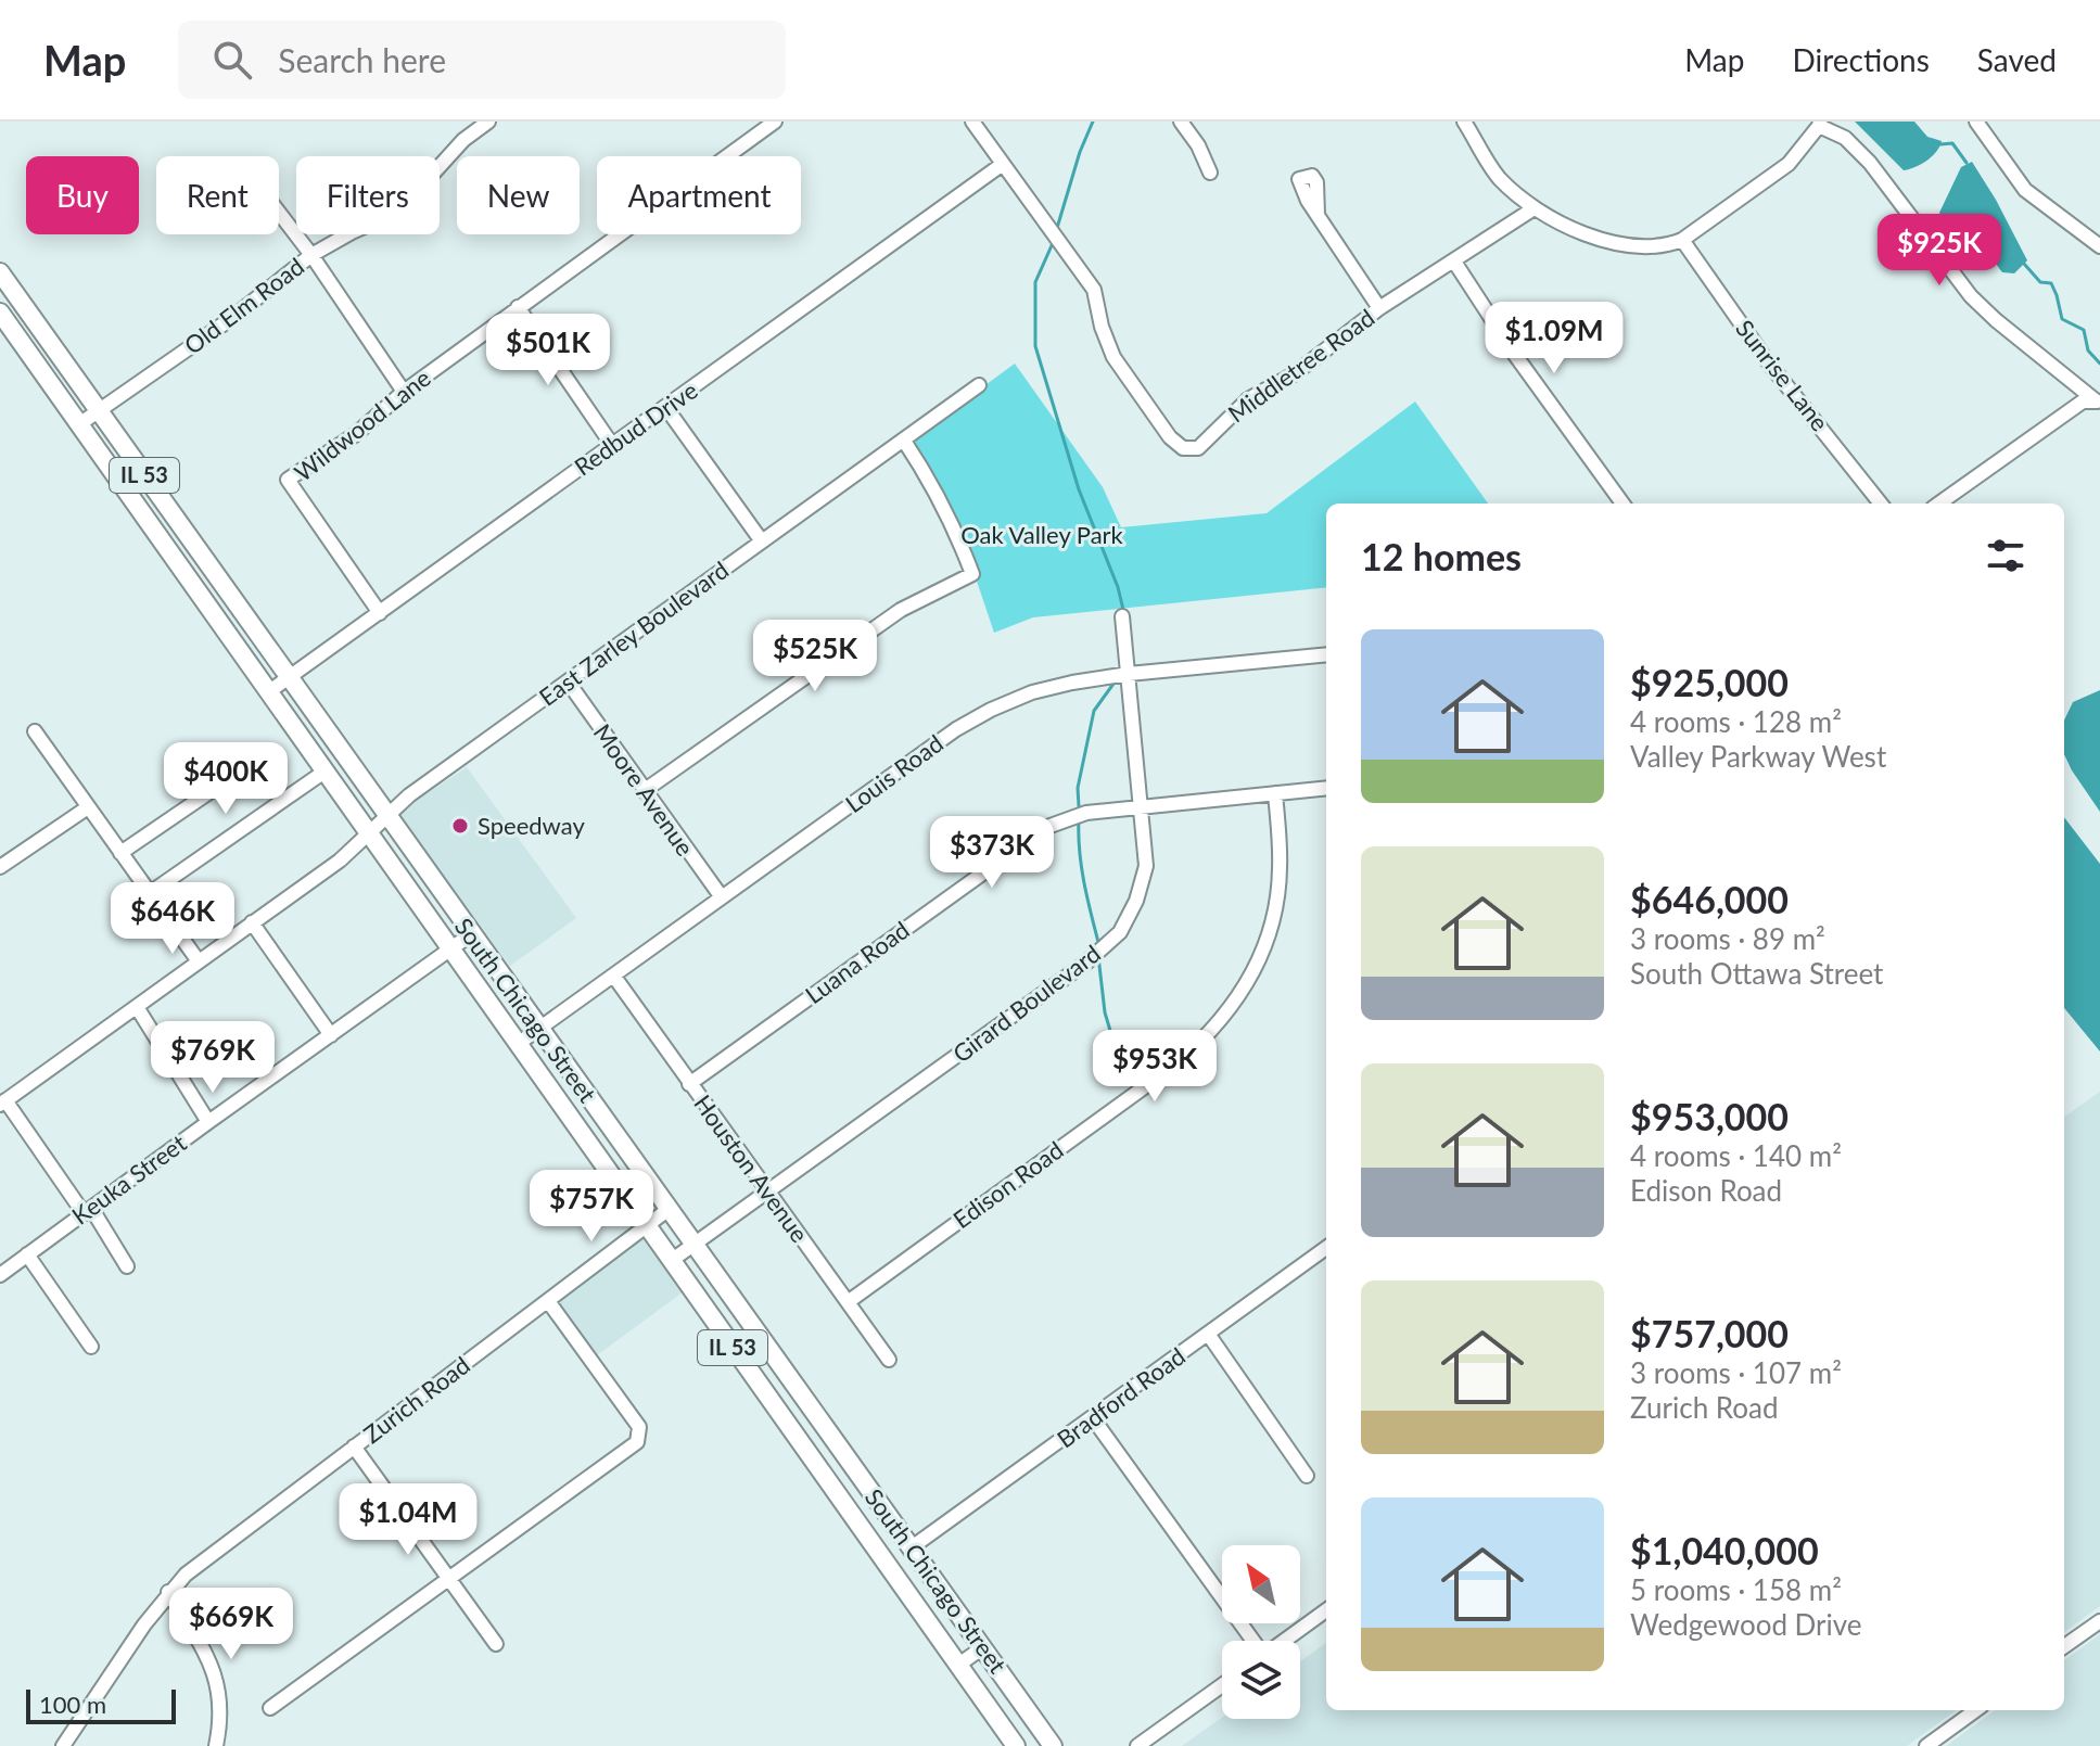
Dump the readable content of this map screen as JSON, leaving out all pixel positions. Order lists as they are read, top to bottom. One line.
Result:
{"streets":{"main road":["IL 53","South Chicago Street"],"street":["Old Elm Road","Middletree Road","Sunrise Lane","Wildwood Lane","Redbud Drive","East Zarley Boulevard","Louis Road","Moore Avenue","Luana Road","Girard Boulevard","Houston Avenue","Keuka Street","Edison Road","Bradford Road","Zurich Road"]},"crossings":[["Old Elm Road","South Chicago Street"],["Middletree Road","Redbud Drive"],["Wildwood Lane","Redbud Drive"],["Redbud Drive","South Chicago Street"],["East Zarley Boulevard","Moore Avenue"],["East Zarley Boulevard","South Chicago Street"],["Louis Road","Moore Avenue"],["Louis Road","Girard Boulevard"],["Louis Road","South Chicago Street"],["Louis Road","Houston Avenue"],["Luana Road","Girard Boulevard"],["Luana Road","Houston Avenue"],["Luana Road","Edison Road"],["Girard Boulevard","South Chicago Street"],["Girard Boulevard","Houston Avenue"],["South Chicago Street","Keuka Street"],["South Chicago Street","Bradford Road"],["South Chicago Street","Zurich Road"],["Houston Avenue","Edison Road"]],"parks":["Oak Valley Park"],"places":["Speedway"],"scale_bar":"100 m","north":"top left","page":{"header":"Map","search":"Search here","nav":["Map","Directions","Saved"],"chip":["Buy","Rent","Filters","New","Apartment"],"price":["$925K","$1.09M","$501K","$525K","$400K","$373K","$646K","$769K","$953K","$757K","$1.04M","$669K"],"heading":"12 homes","list":[{"name":"$925,000","note":"4 rooms · 128 m² · Valley Parkway West"},{"name":"$646,000","note":"3 rooms · 89 m² · South Ottawa Street"},{"name":"$953,000","note":"4 rooms · 140 m² · Edison Road"},{"name":"$757,000","note":"3 rooms · 107 m² · Zurich Road"},{"name":"$1,040,000","note":"5 rooms · 158 m² · Wedgewood Drive"}],"scale":"100 m"}}
